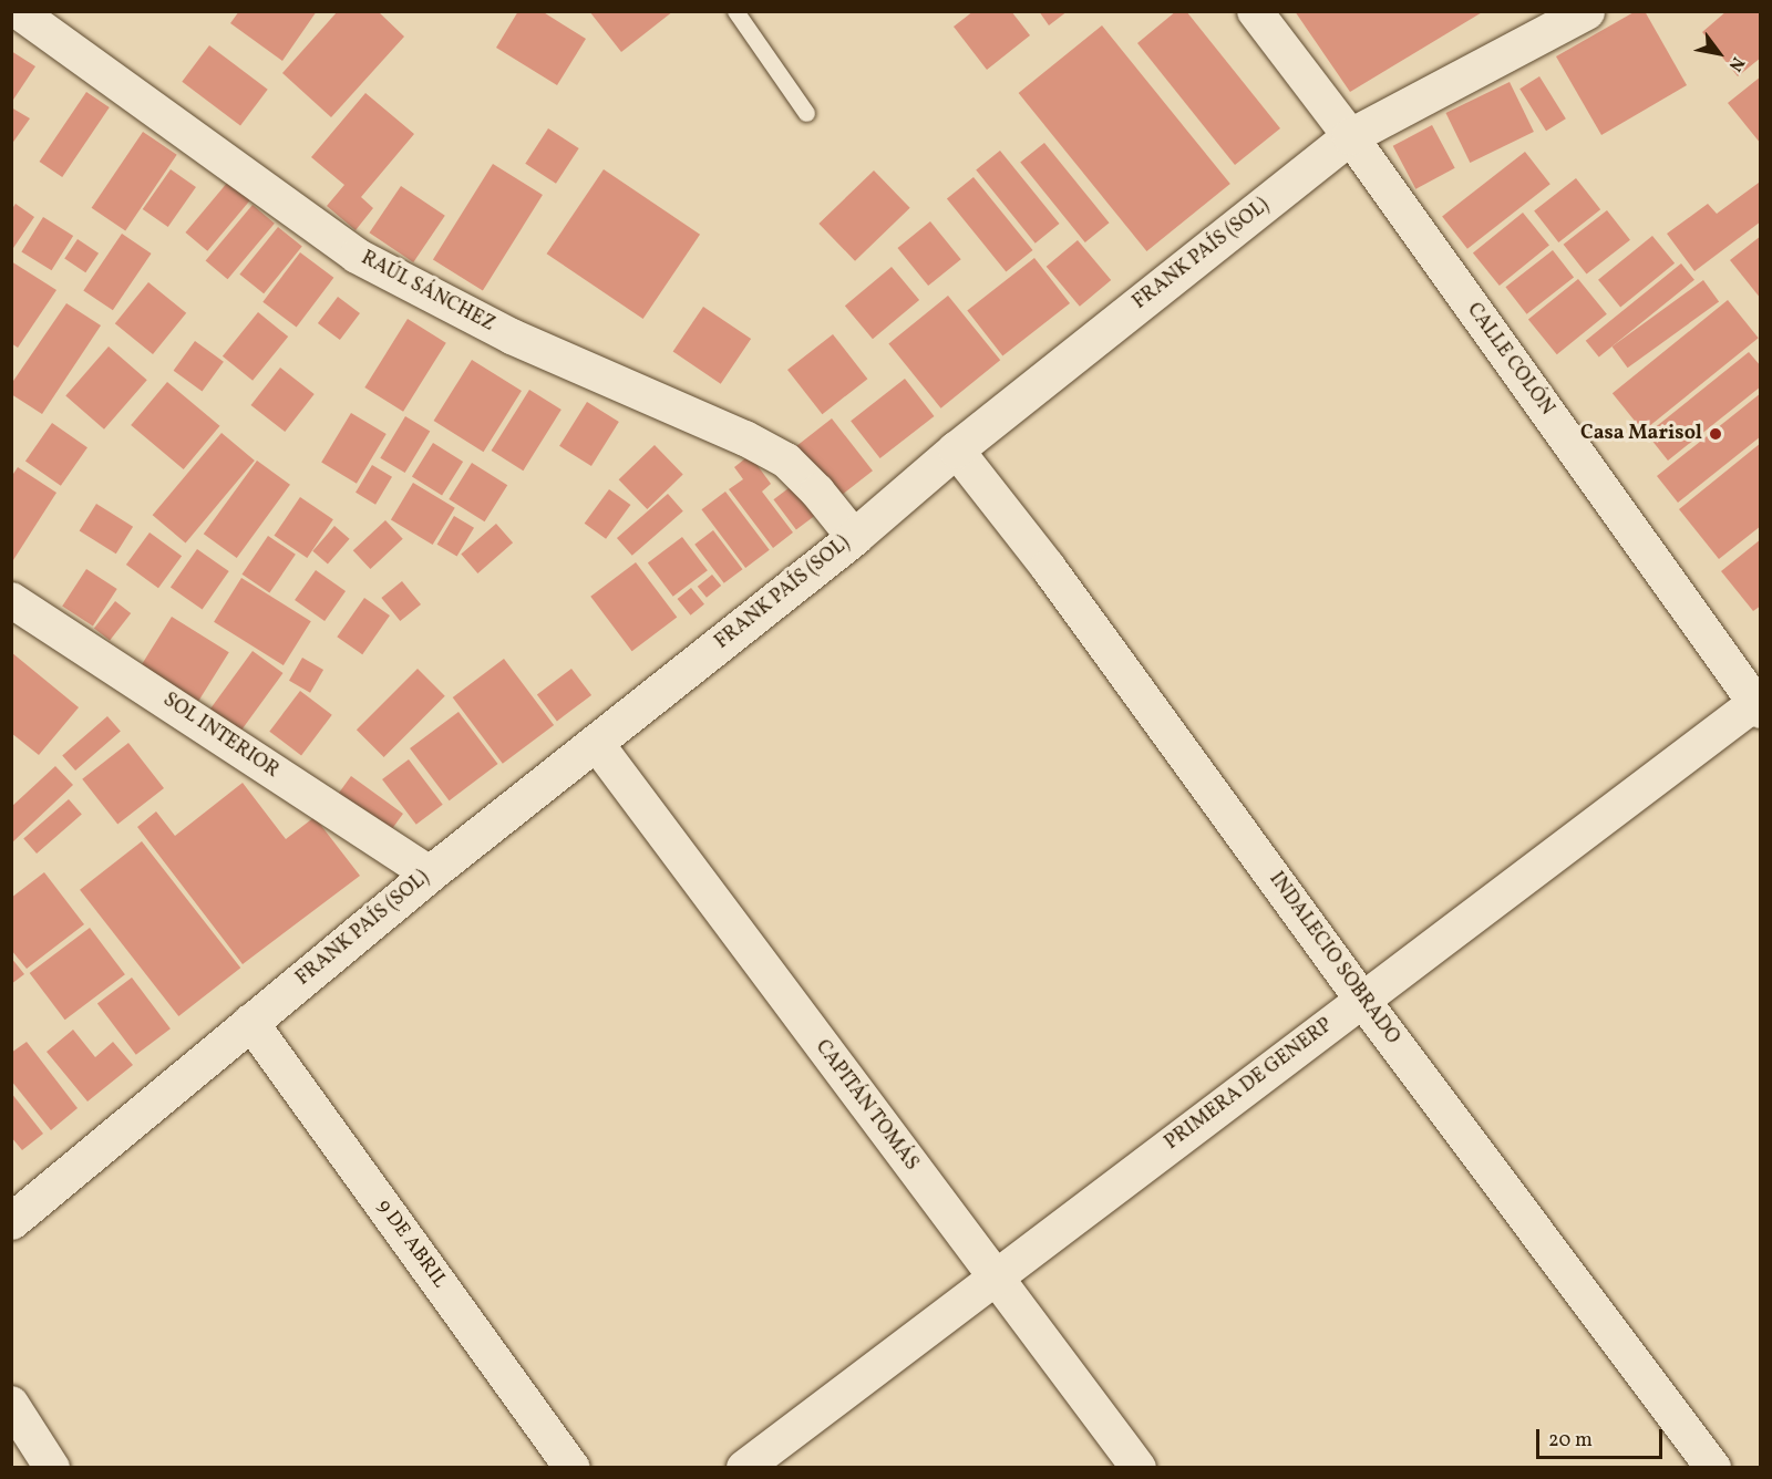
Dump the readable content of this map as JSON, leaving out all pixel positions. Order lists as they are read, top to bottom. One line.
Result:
{"streets":{"street":["FRANK PAÍS (SOL)","RAÚL SÁNCHEZ","CALLE COLÓN","SOL INTERIOR","INDALECIO SOBRADO","PRIMERA DE GENERP","CAPITÁN TOMÁS","9 DE ABRIL"]},"crossings":[["FRANK PAÍS (SOL)","RAÚL SÁNCHEZ"],["FRANK PAÍS (SOL)","CALLE COLÓN"],["FRANK PAÍS (SOL)","SOL INTERIOR"],["FRANK PAÍS (SOL)","INDALECIO SOBRADO"],["FRANK PAÍS (SOL)","CAPITÁN TOMÁS"],["FRANK PAÍS (SOL)","9 DE ABRIL"],["CALLE COLÓN","PRIMERA DE GENERP"],["INDALECIO SOBRADO","PRIMERA DE GENERP"],["PRIMERA DE GENERP","CAPITÁN TOMÁS"]],"places":["Casa Marisol"],"scale_bar":"20 m","north":"bottom right"}
